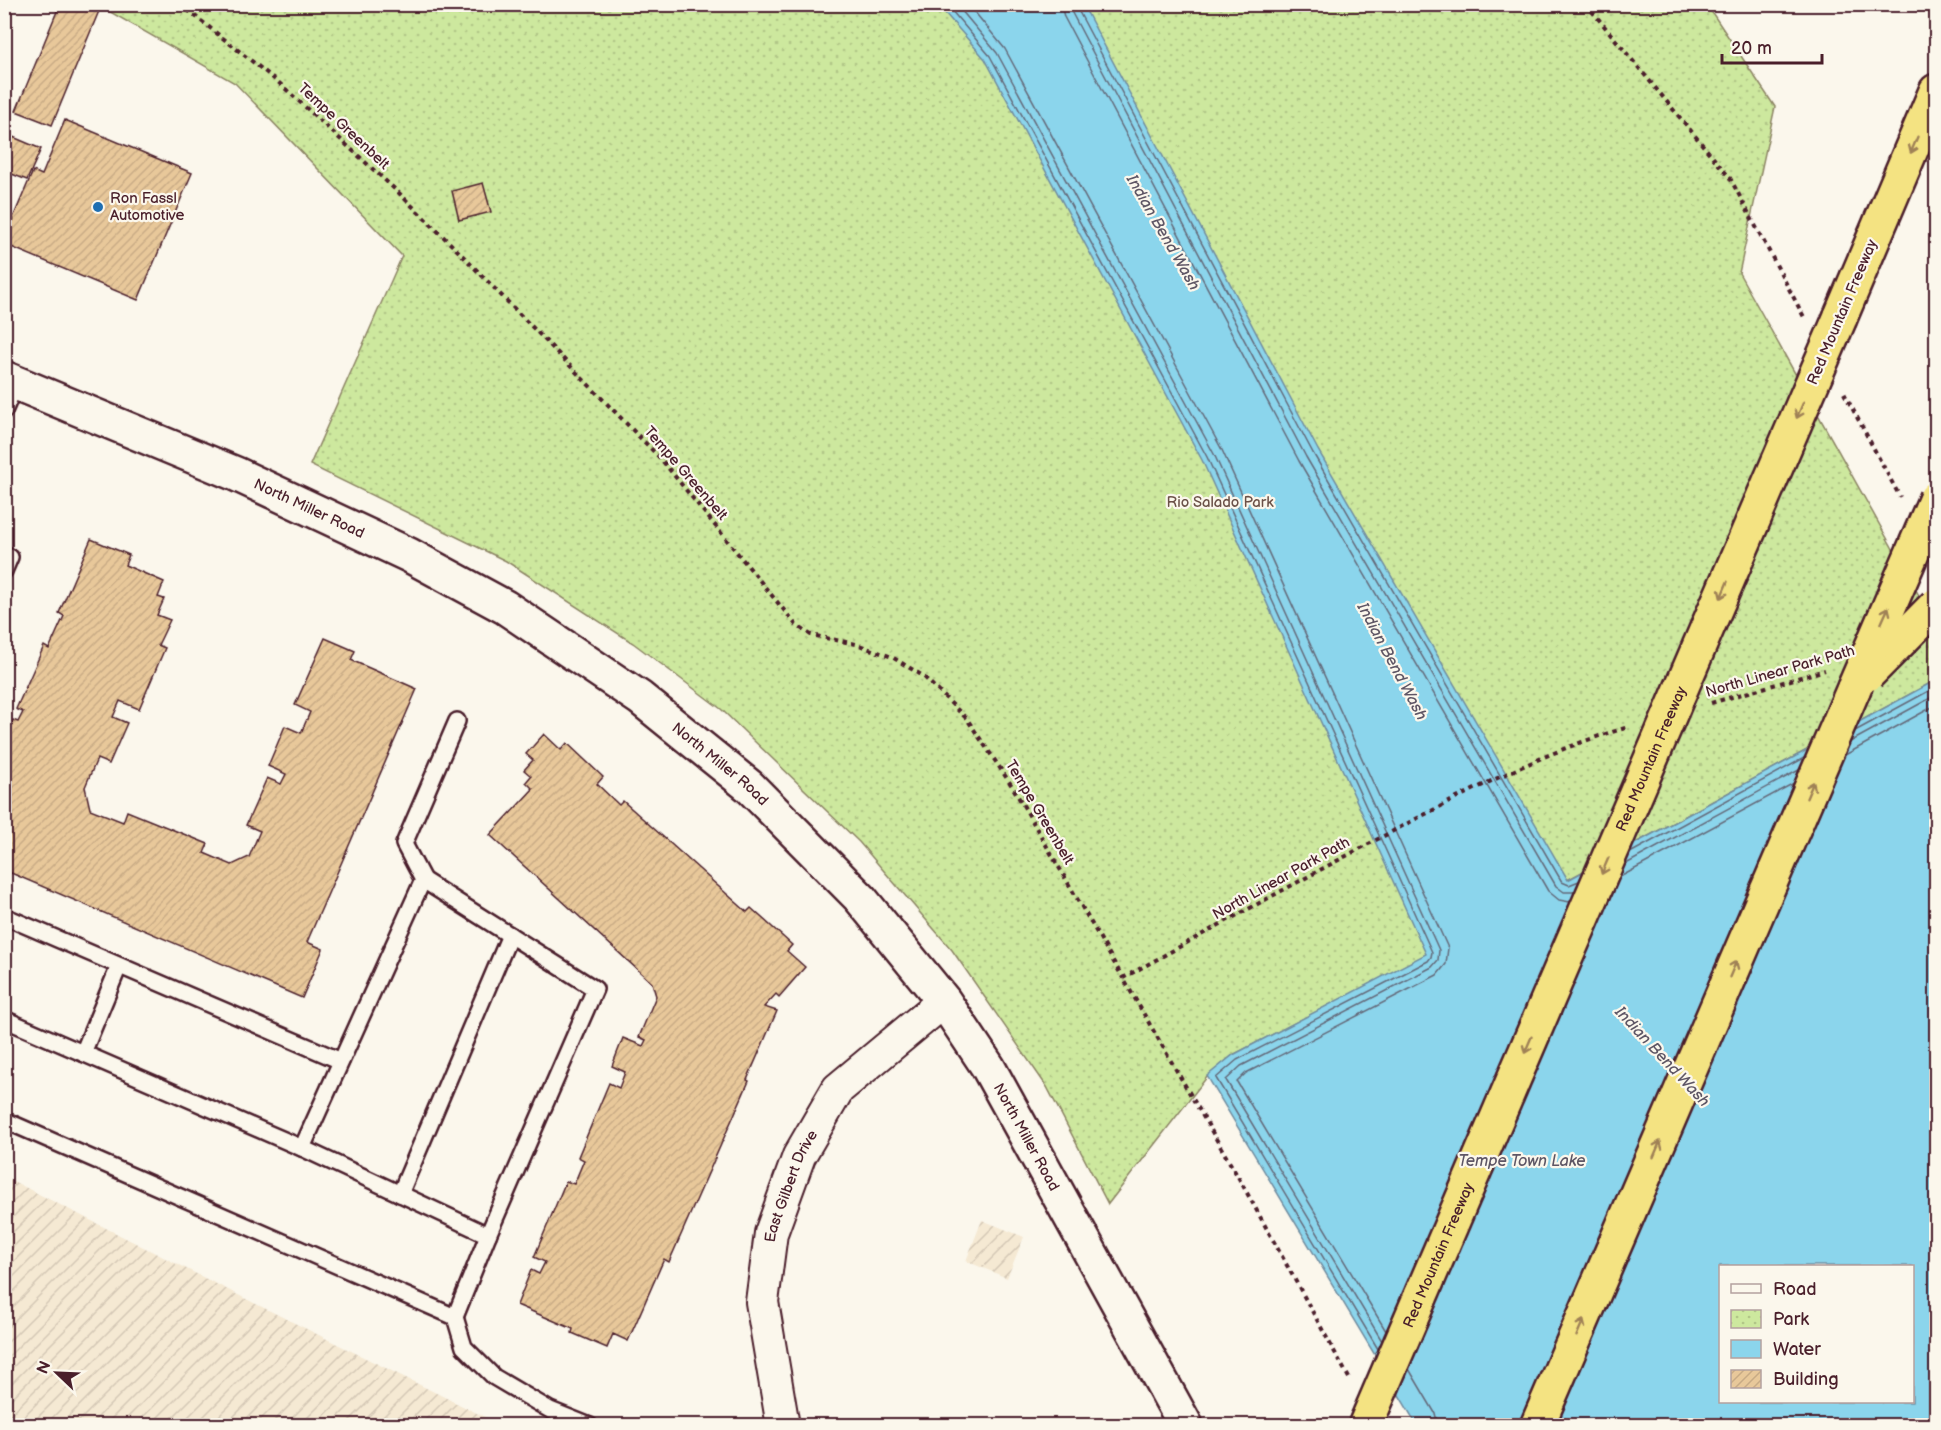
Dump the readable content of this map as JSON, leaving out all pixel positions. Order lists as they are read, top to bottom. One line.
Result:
{"streets":{"highway":["Red Mountain Freeway"],"street":["North Miller Road","East Gilbert Drive"],"path":["Tempe Greenbelt","North Linear Park Path"]},"crossings":[["Tempe Greenbelt","North Linear Park Path"],["North Miller Road","East Gilbert Drive"]],"water":["Indian Bend Wash","Tempe Town Lake"],"parks":["Rio Salado Park"],"places":["Ron Fassl Automotive"],"legend":["Road","Park","Water","Building"],"scale_bar":"20 m","north":"top left"}
